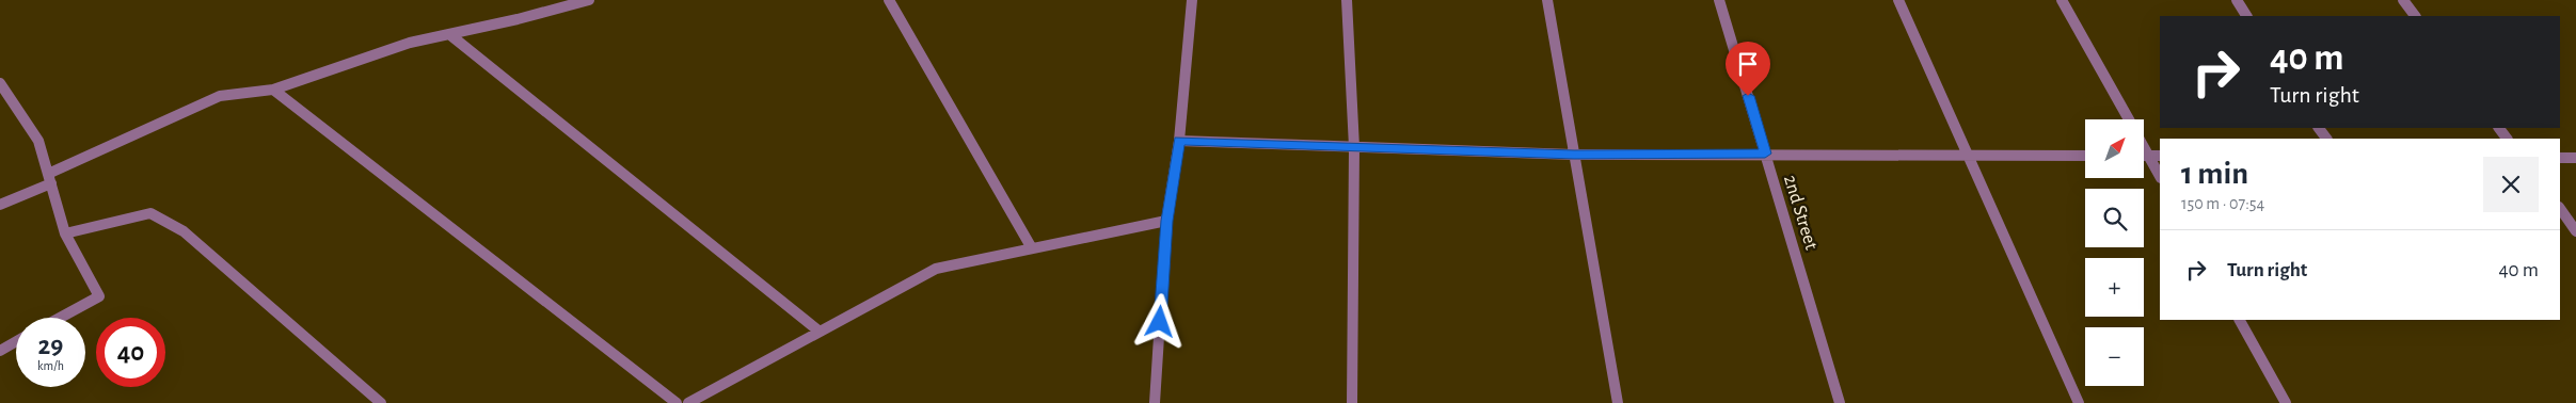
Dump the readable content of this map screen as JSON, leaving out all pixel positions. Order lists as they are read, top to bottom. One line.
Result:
{"streets":{"street":["2nd Street"]},"north":"top right","page":{"turn":["40 m","Turn right"],"map_buttons":["+","−"],"heading":["1 min","150 m · 07:54"],"list":[{"name":"Turn right","value":"40 m"}],"speed":"29 km/h","limit":"40"}}
